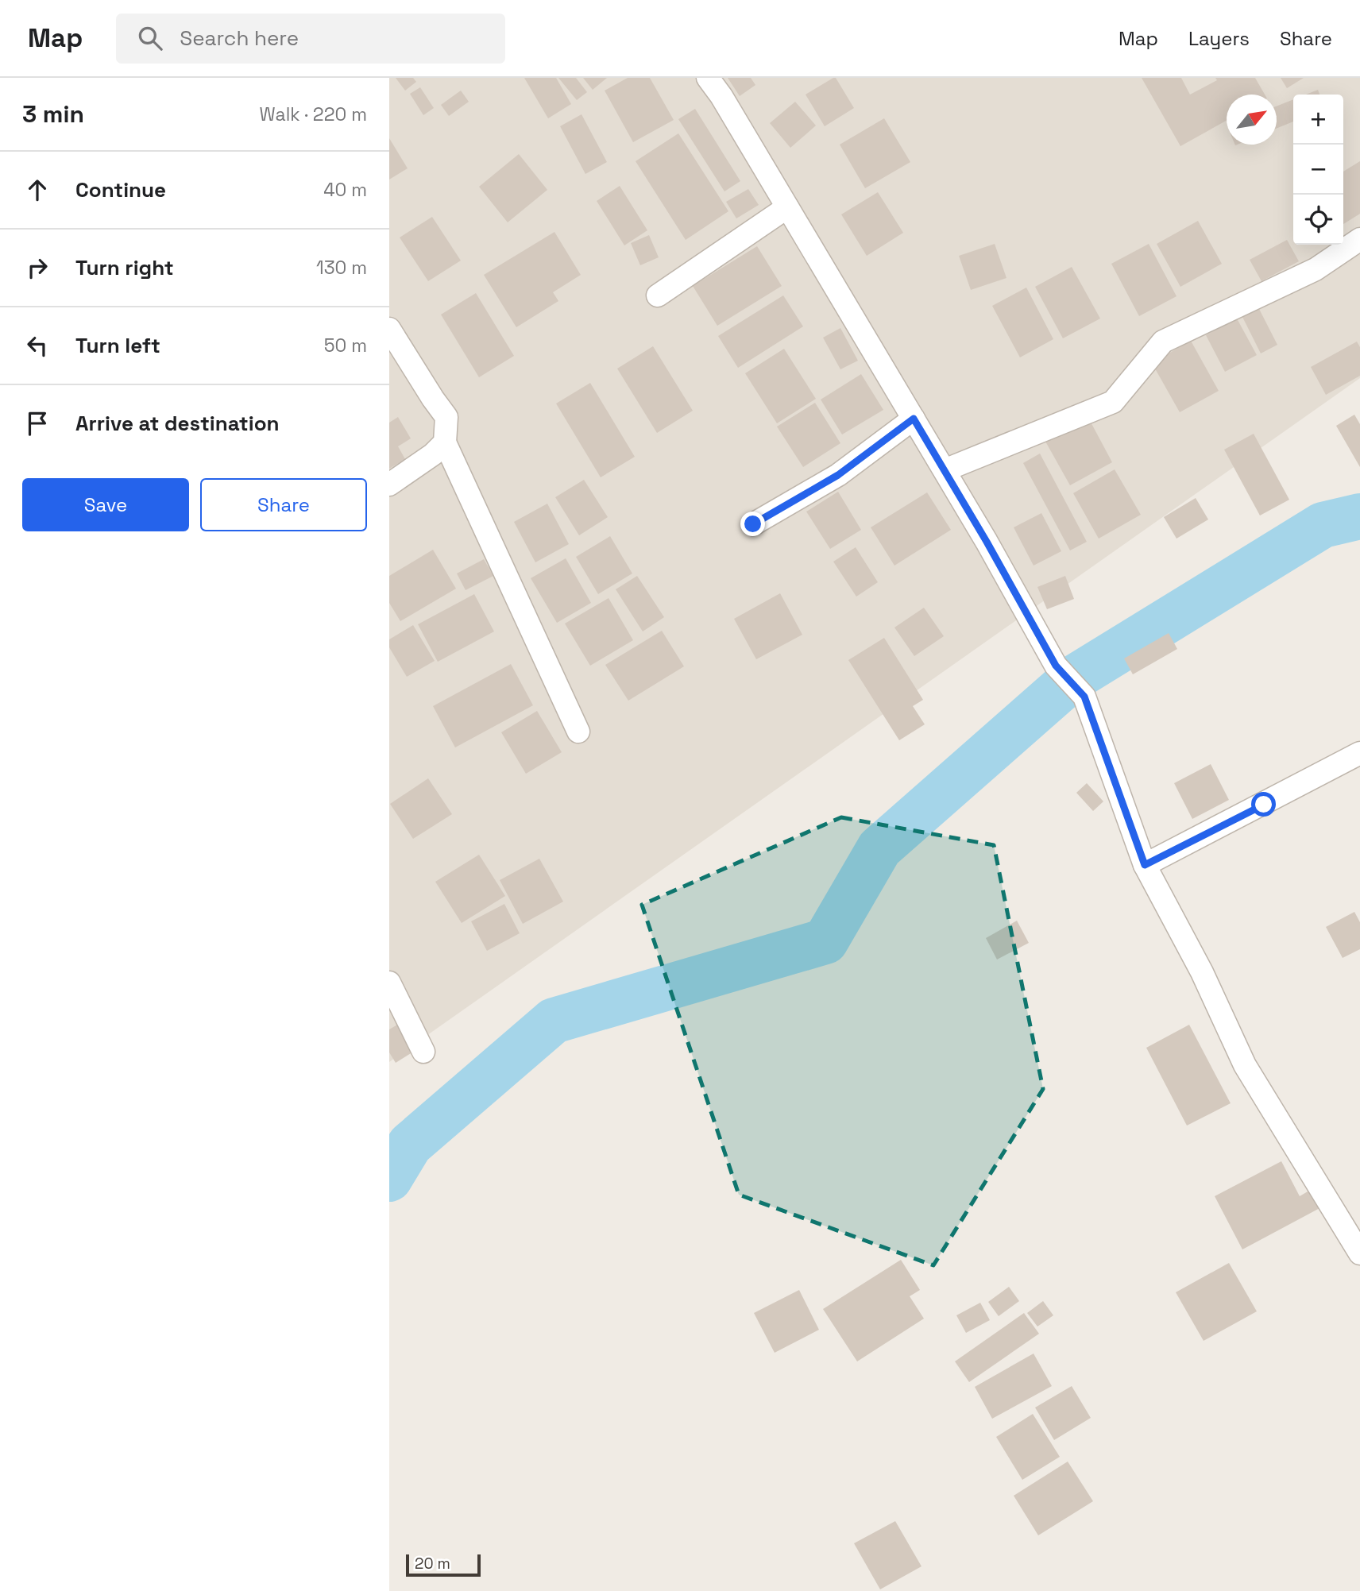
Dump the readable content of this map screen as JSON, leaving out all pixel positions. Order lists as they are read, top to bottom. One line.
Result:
{"scale_bar":"20 m","north":"top right","page":{"header":"Map","search":"Search here","nav":["Map","Layers","Share"],"heading":["3 min","Walk · 220 m"],"map_buttons":["+","−"],"list":[["Continue","40 m"],["Turn right","130 m"],["Turn left","50 m"],"Arrive at destination"],"buttons":["Save","Share"],"scale":"20 m"}}
